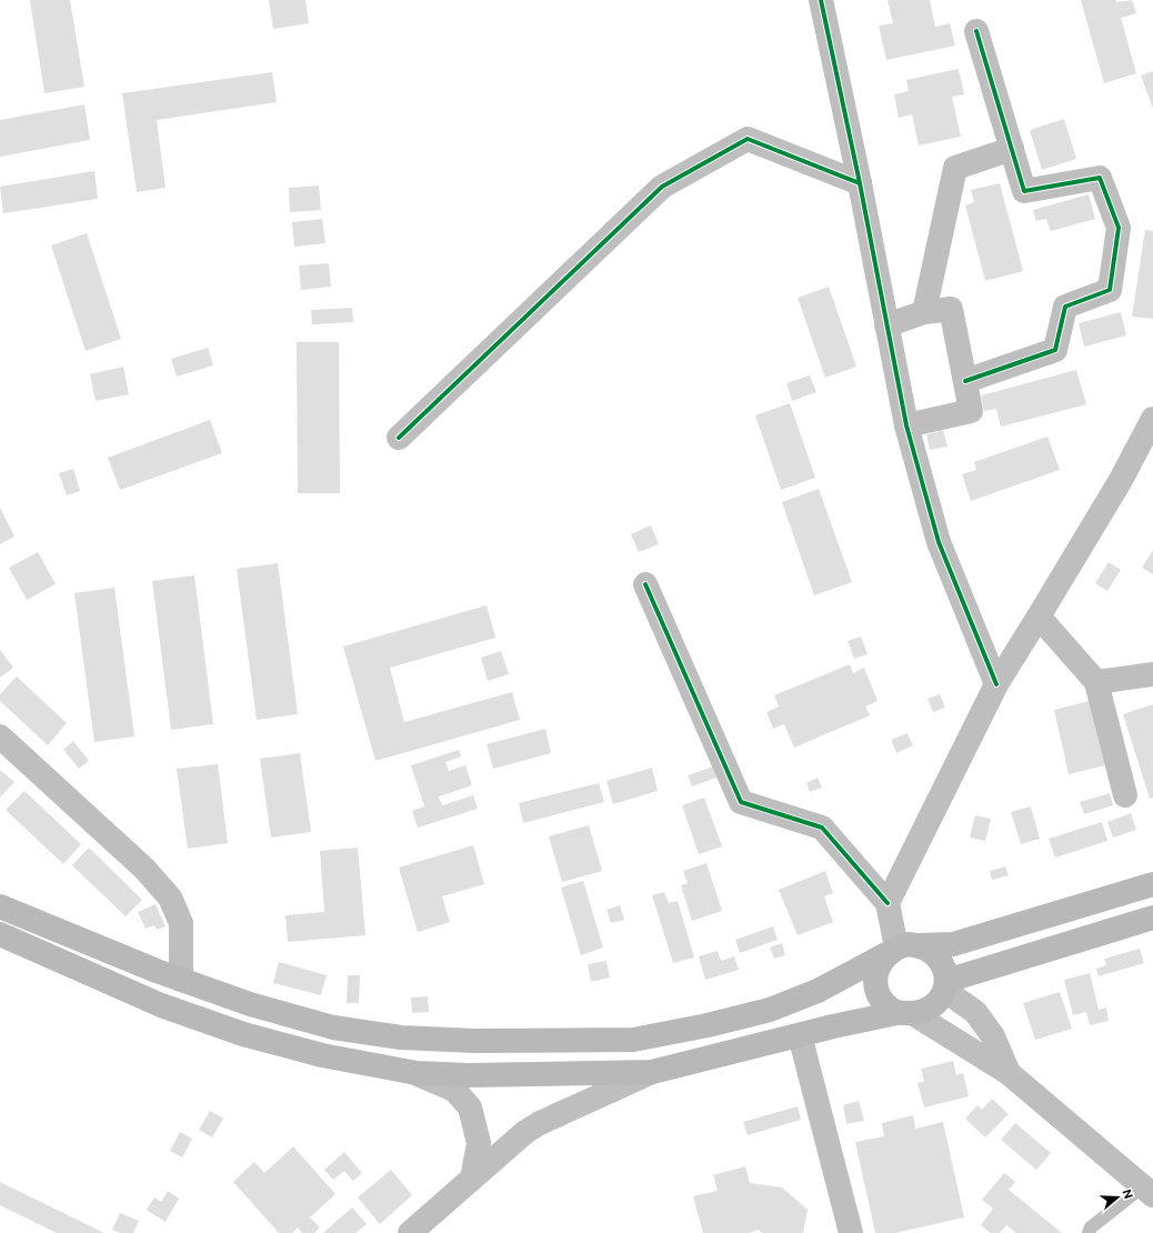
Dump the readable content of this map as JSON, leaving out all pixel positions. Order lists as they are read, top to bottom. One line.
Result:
{"north":"right"}
